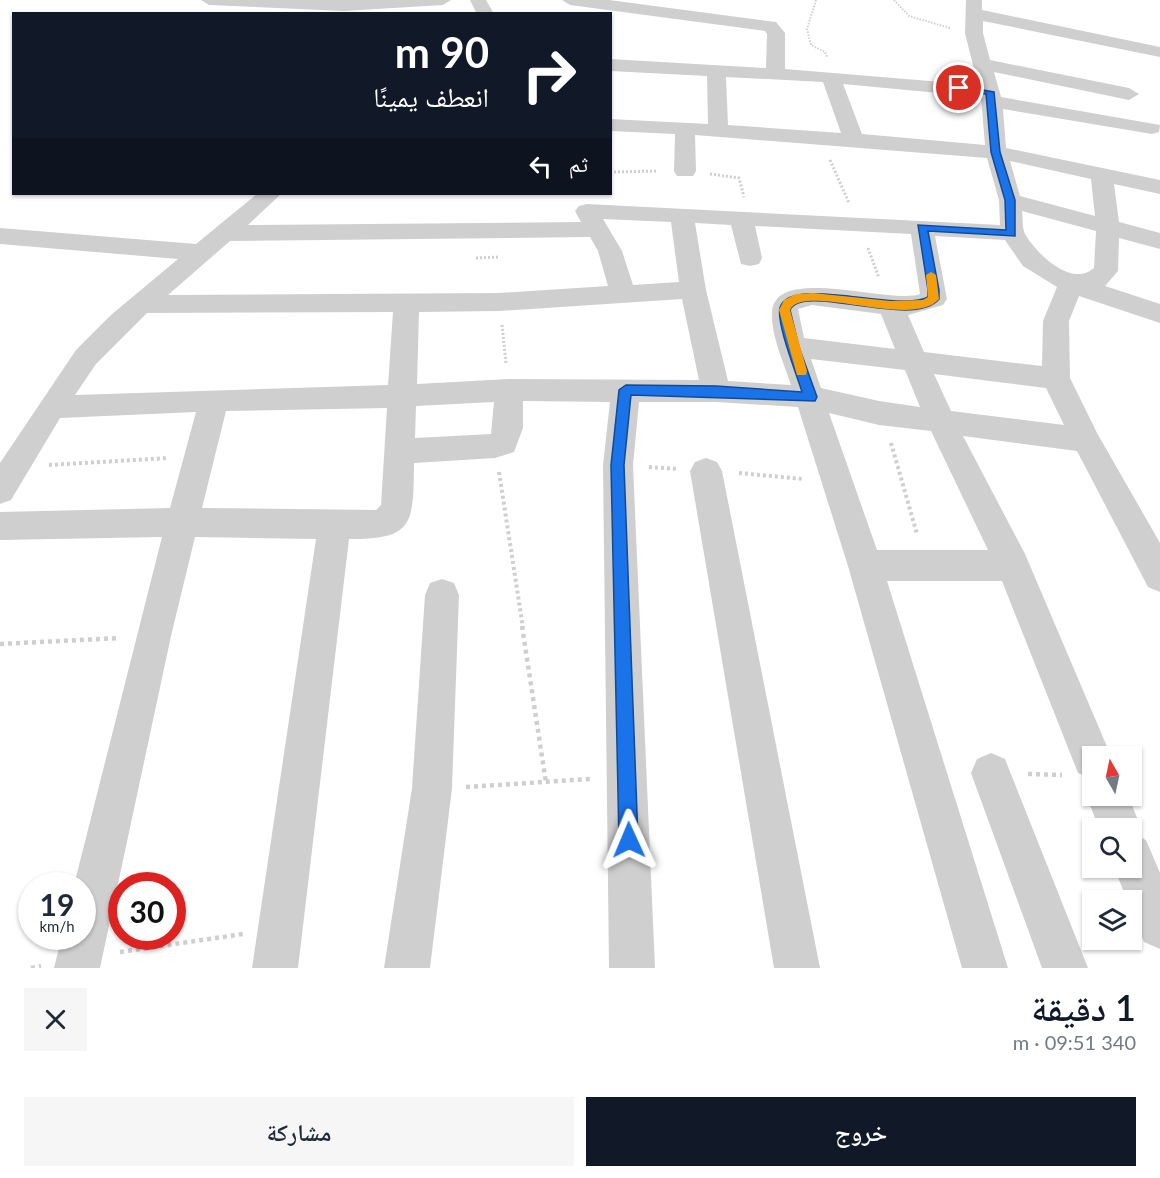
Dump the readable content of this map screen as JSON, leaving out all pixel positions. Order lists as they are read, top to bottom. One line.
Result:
{"north":"top","page":{"turn":["90 m","انعطف يمينًا"],"then":"ثم","speed":"19 km/h","limit":"30","heading":["1 دقيقة","340 m · 09:51"],"buttons":["خروج","مشاركة"]}}
